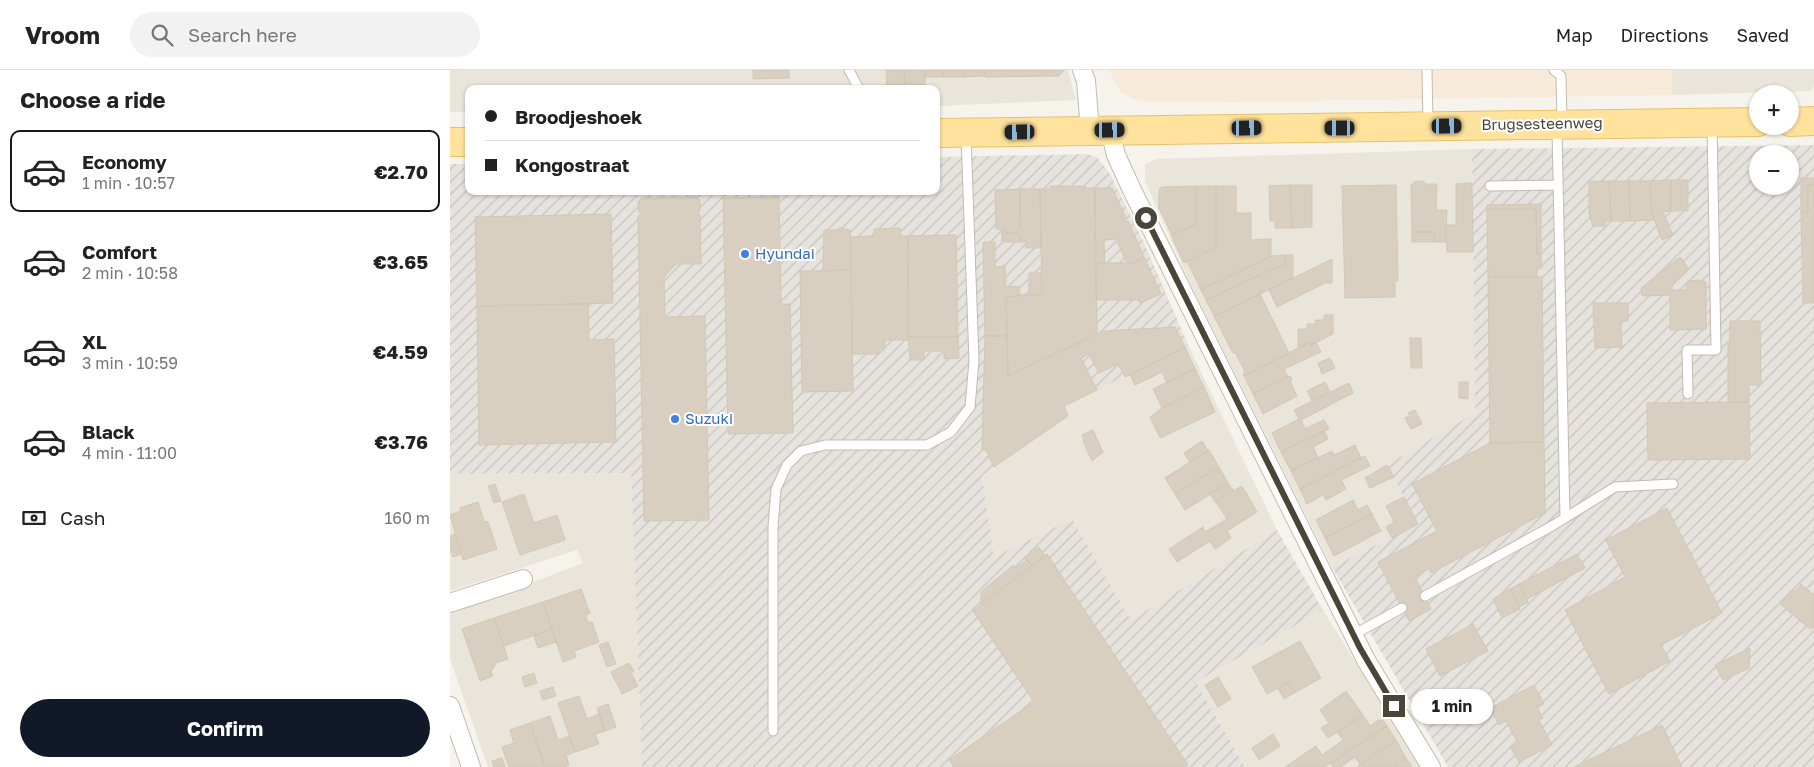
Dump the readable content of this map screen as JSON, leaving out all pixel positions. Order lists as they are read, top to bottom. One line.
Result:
{"streets":{"main road":["Brugsesteenweg"]},"places":["Hyundai","Suzuki"],"page":{"header":"Vroom","search":"Search here","nav":["Map","Directions","Saved"],"heading":"Choose a ride","map_buttons":["+","−"],"banner":["Broodjeshoek","Kongostraat"],"list":[{"name":"Economy","note":"1 min · 10:57","value":"€2.70"},{"name":"Comfort","note":"2 min · 10:58","value":"€3.65"},{"name":"XL","note":"3 min · 10:59","value":"€4.59"},{"name":"Black","note":"4 min · 11:00","value":"€3.76"}],"pay":["Cash","160 m"],"buttons":"Confirm","bubble":"1 min"}}
